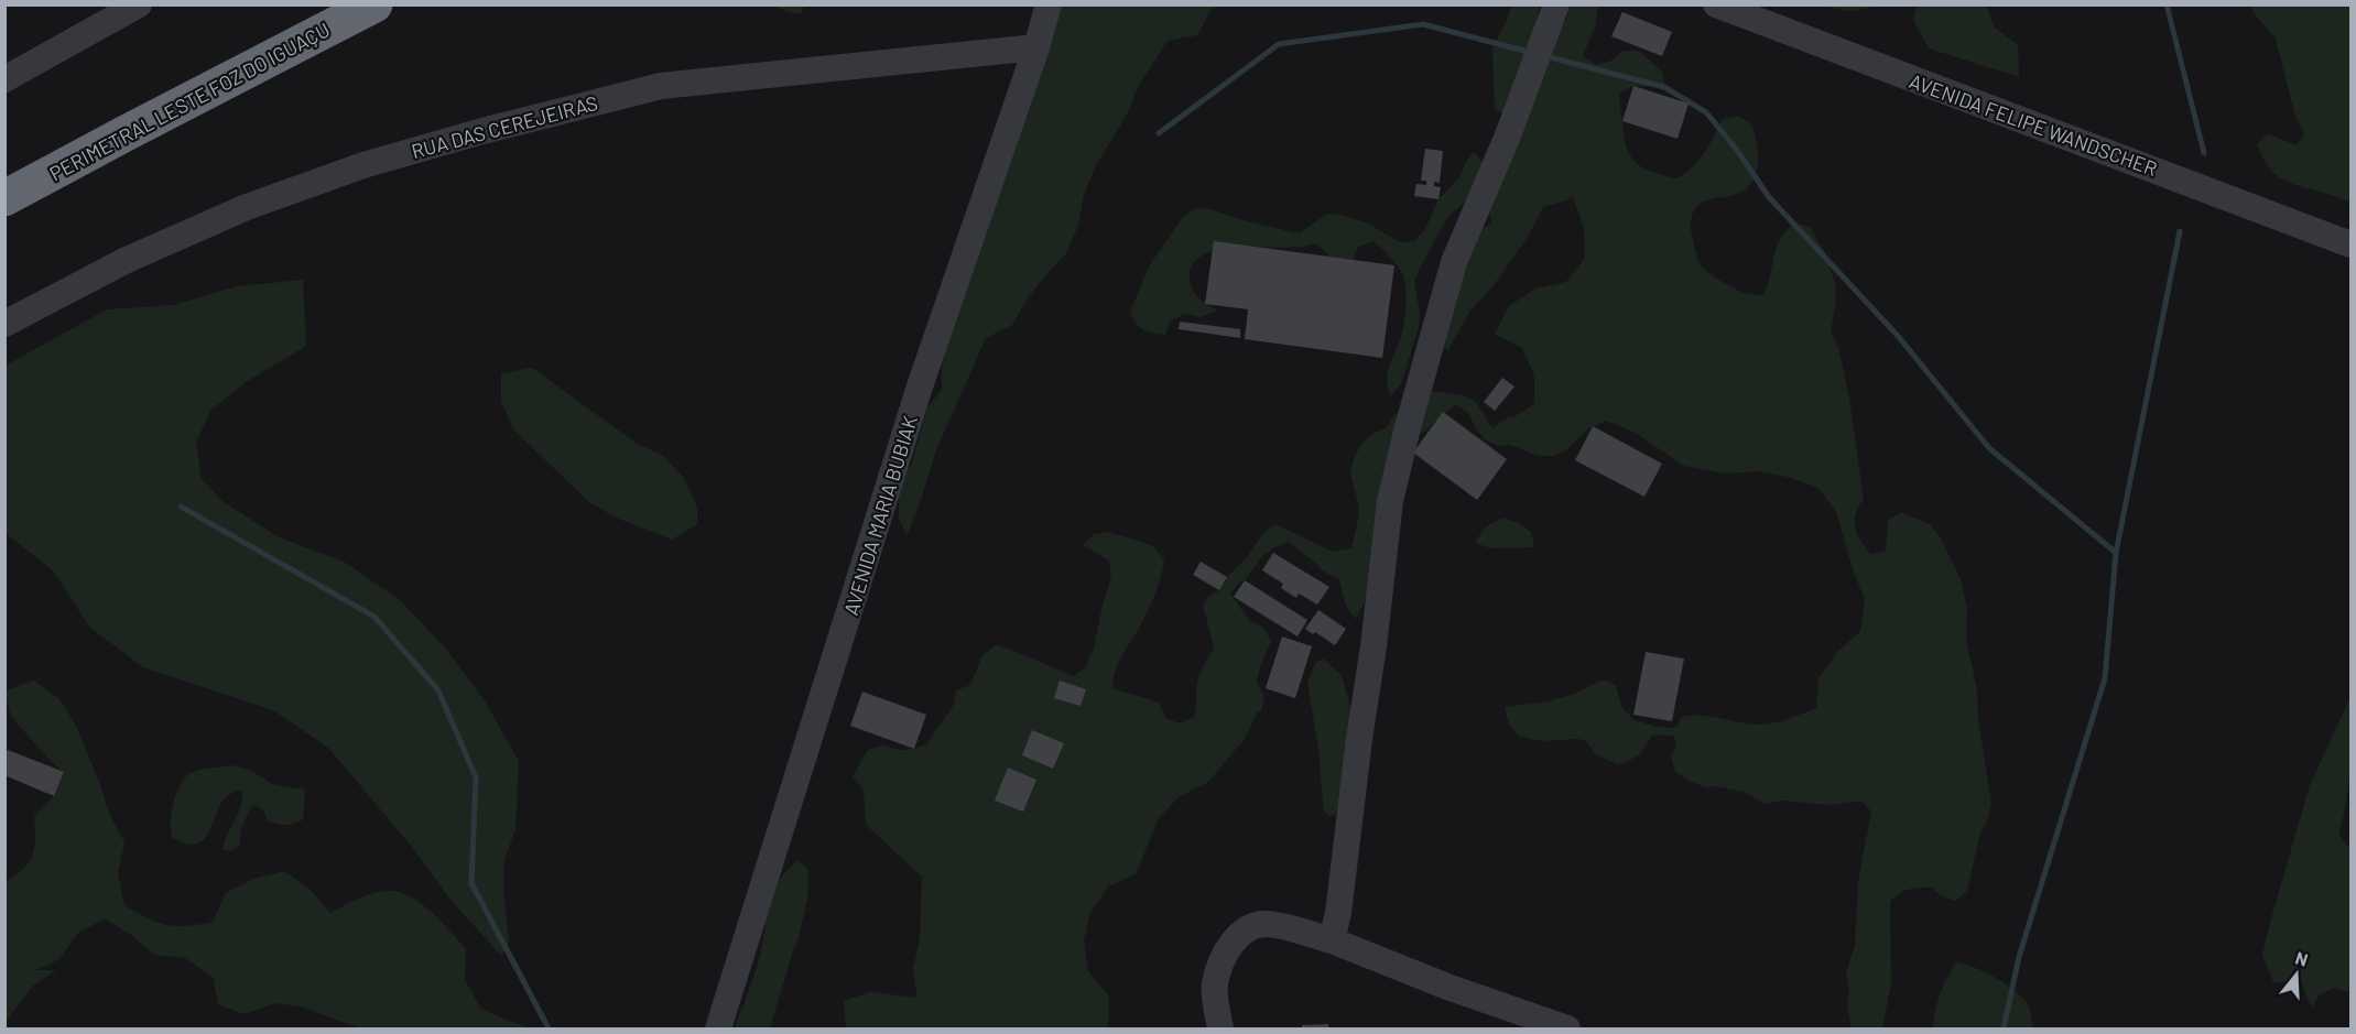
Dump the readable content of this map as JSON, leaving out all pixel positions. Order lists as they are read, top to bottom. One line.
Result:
{"streets":{"highway":["PERIMETRAL LESTE FOZ DO IGUAÇU"],"street":["AVENIDA FELIPE WANDSCHER","RUA DAS CEREJEIRAS","AVENIDA MARIA BUBIAK"]},"crossings":[["RUA DAS CEREJEIRAS","AVENIDA MARIA BUBIAK"]],"north":"top"}
